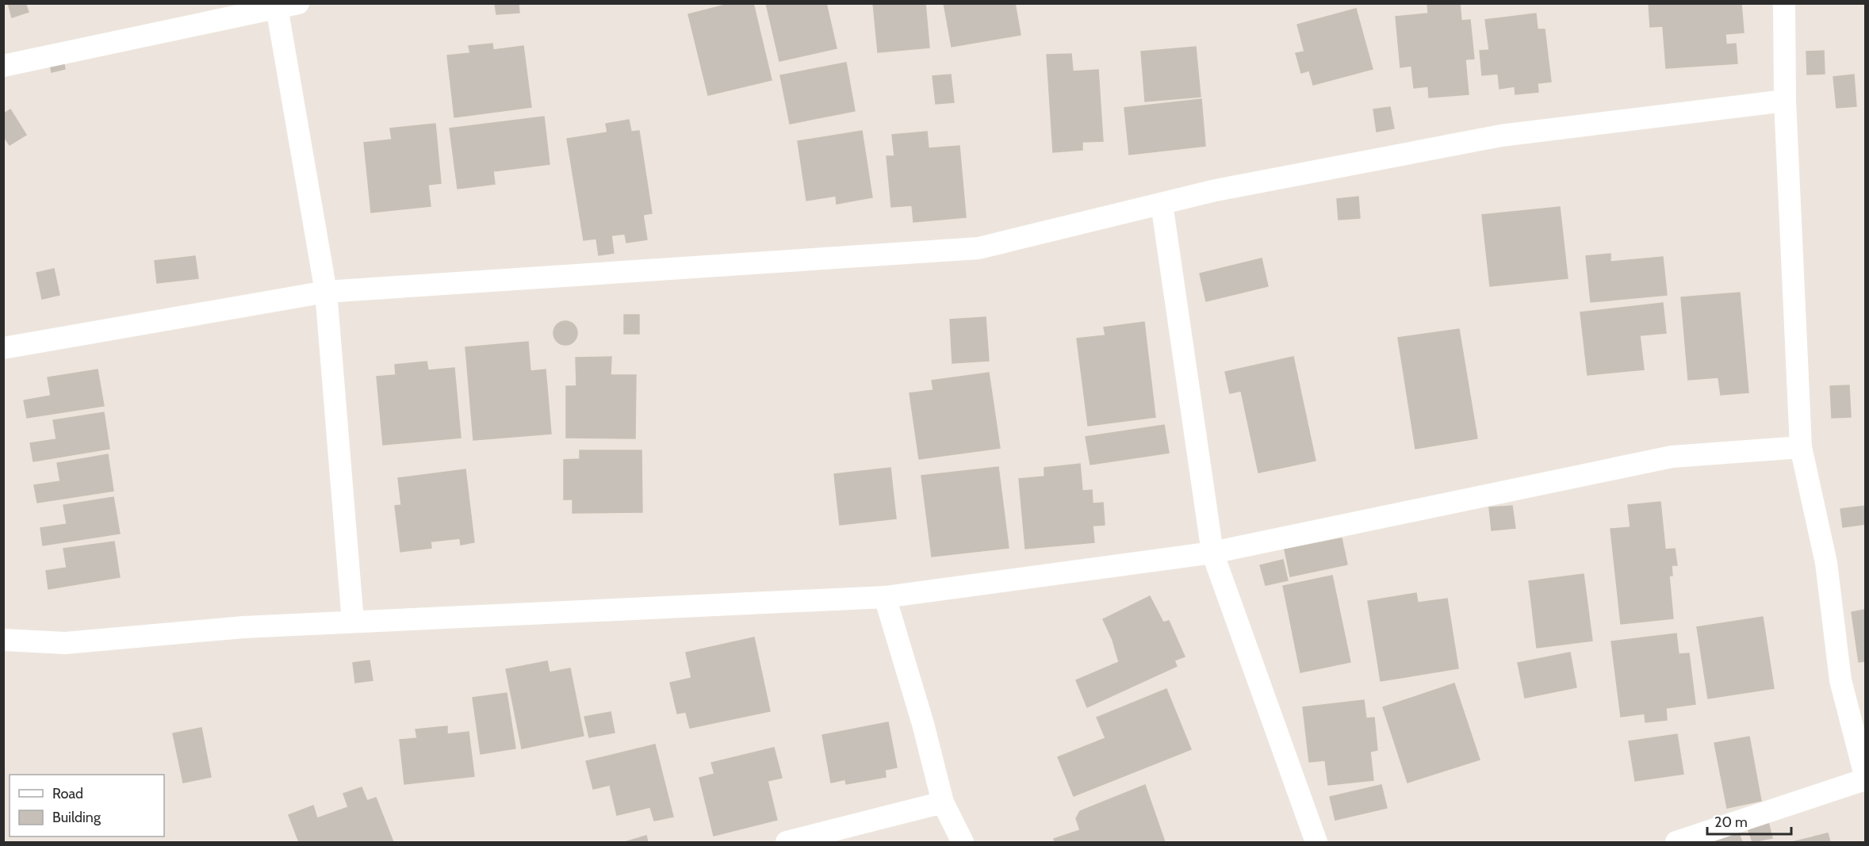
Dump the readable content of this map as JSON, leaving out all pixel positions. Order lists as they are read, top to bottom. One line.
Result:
{"legend":["Road","Building"],"scale_bar":"20 m"}
